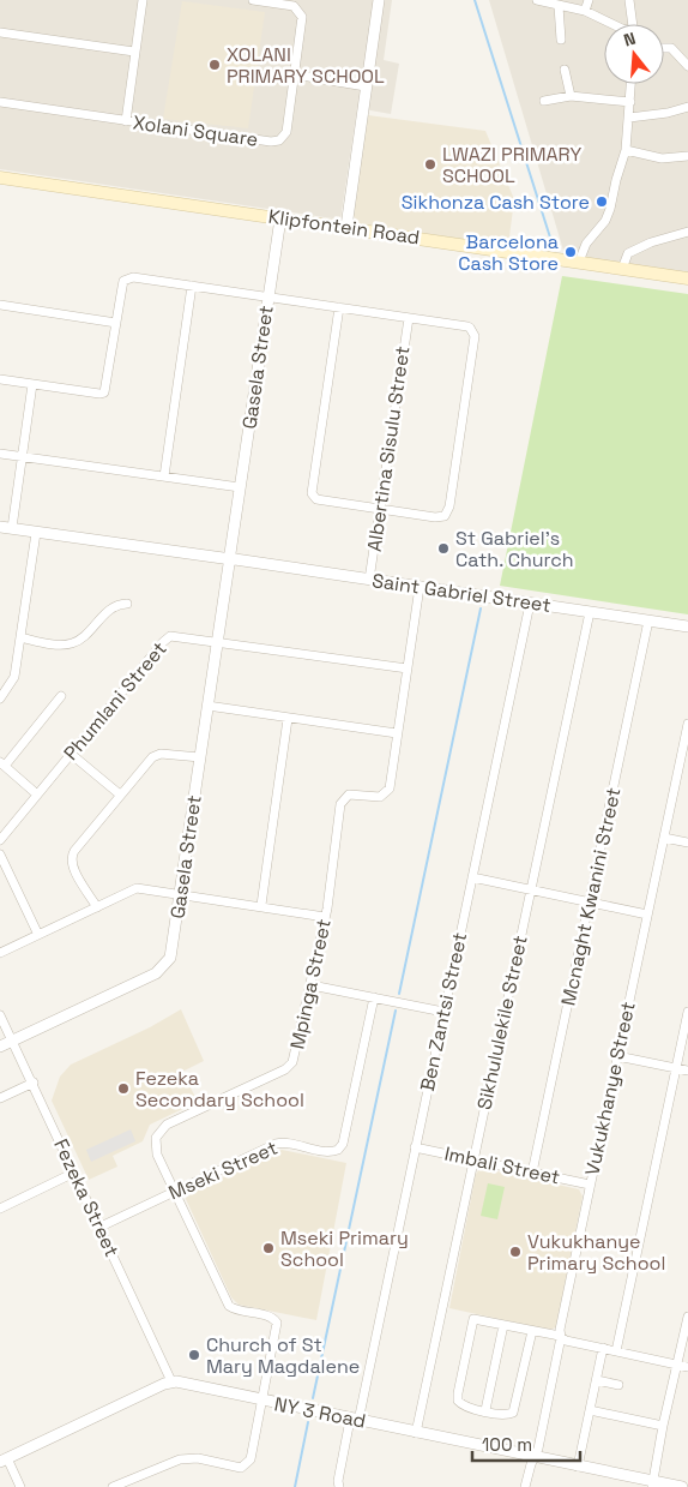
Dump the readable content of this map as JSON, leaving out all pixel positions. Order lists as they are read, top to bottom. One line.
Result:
{"streets":{"main road":["Klipfontein Road"],"street":["Xolani Square","Gasela Street","Albertina Sisulu Street","Saint Gabriel Street","Phumlani Street","Mcnaght Kwanini Street","Mpinga Street","Ben Zantsi Street","Sikhululekile Street","Vukukhanye Street","Imbali Street","Mseki Street","Fezeka Street","NY 3 Road"]},"crossings":[["Klipfontein Road","Gasela Street"],["Gasela Street","Saint Gabriel Street"],["Gasela Street","Phumlani Street"],["Gasela Street","Fezeka Street"],["Albertina Sisulu Street","Saint Gabriel Street"],["Saint Gabriel Street","Mcnaght Kwanini Street"],["Saint Gabriel Street","Mpinga Street"],["Saint Gabriel Street","Ben Zantsi Street"],["Saint Gabriel Street","Sikhululekile Street"],["Phumlani Street","Mpinga Street"],["Mcnaght Kwanini Street","Imbali Street"],["Mpinga Street","Mseki Street"],["Mpinga Street","NY 3 Road"],["Ben Zantsi Street","Imbali Street"],["Ben Zantsi Street","NY 3 Road"],["Sikhululekile Street","Imbali Street"],["Sikhululekile Street","NY 3 Road"],["Vukukhanye Street","Imbali Street"],["Vukukhanye Street","NY 3 Road"],["Mseki Street","Fezeka Street"],["Fezeka Street","NY 3 Road"]],"places":["XOLANI PRIMARY SCHOOL","LWAZI PRIMARY SCHOOL","Sikhonza Cash Store","Barcelona Cash Store","St Gabriel's Cath. Church","Fezeka Secondary School","Mseki Primary School","Vukukhanye Primary School","Church of St Mary Magdalene"],"scale_bar":"100 m","north":"top"}
